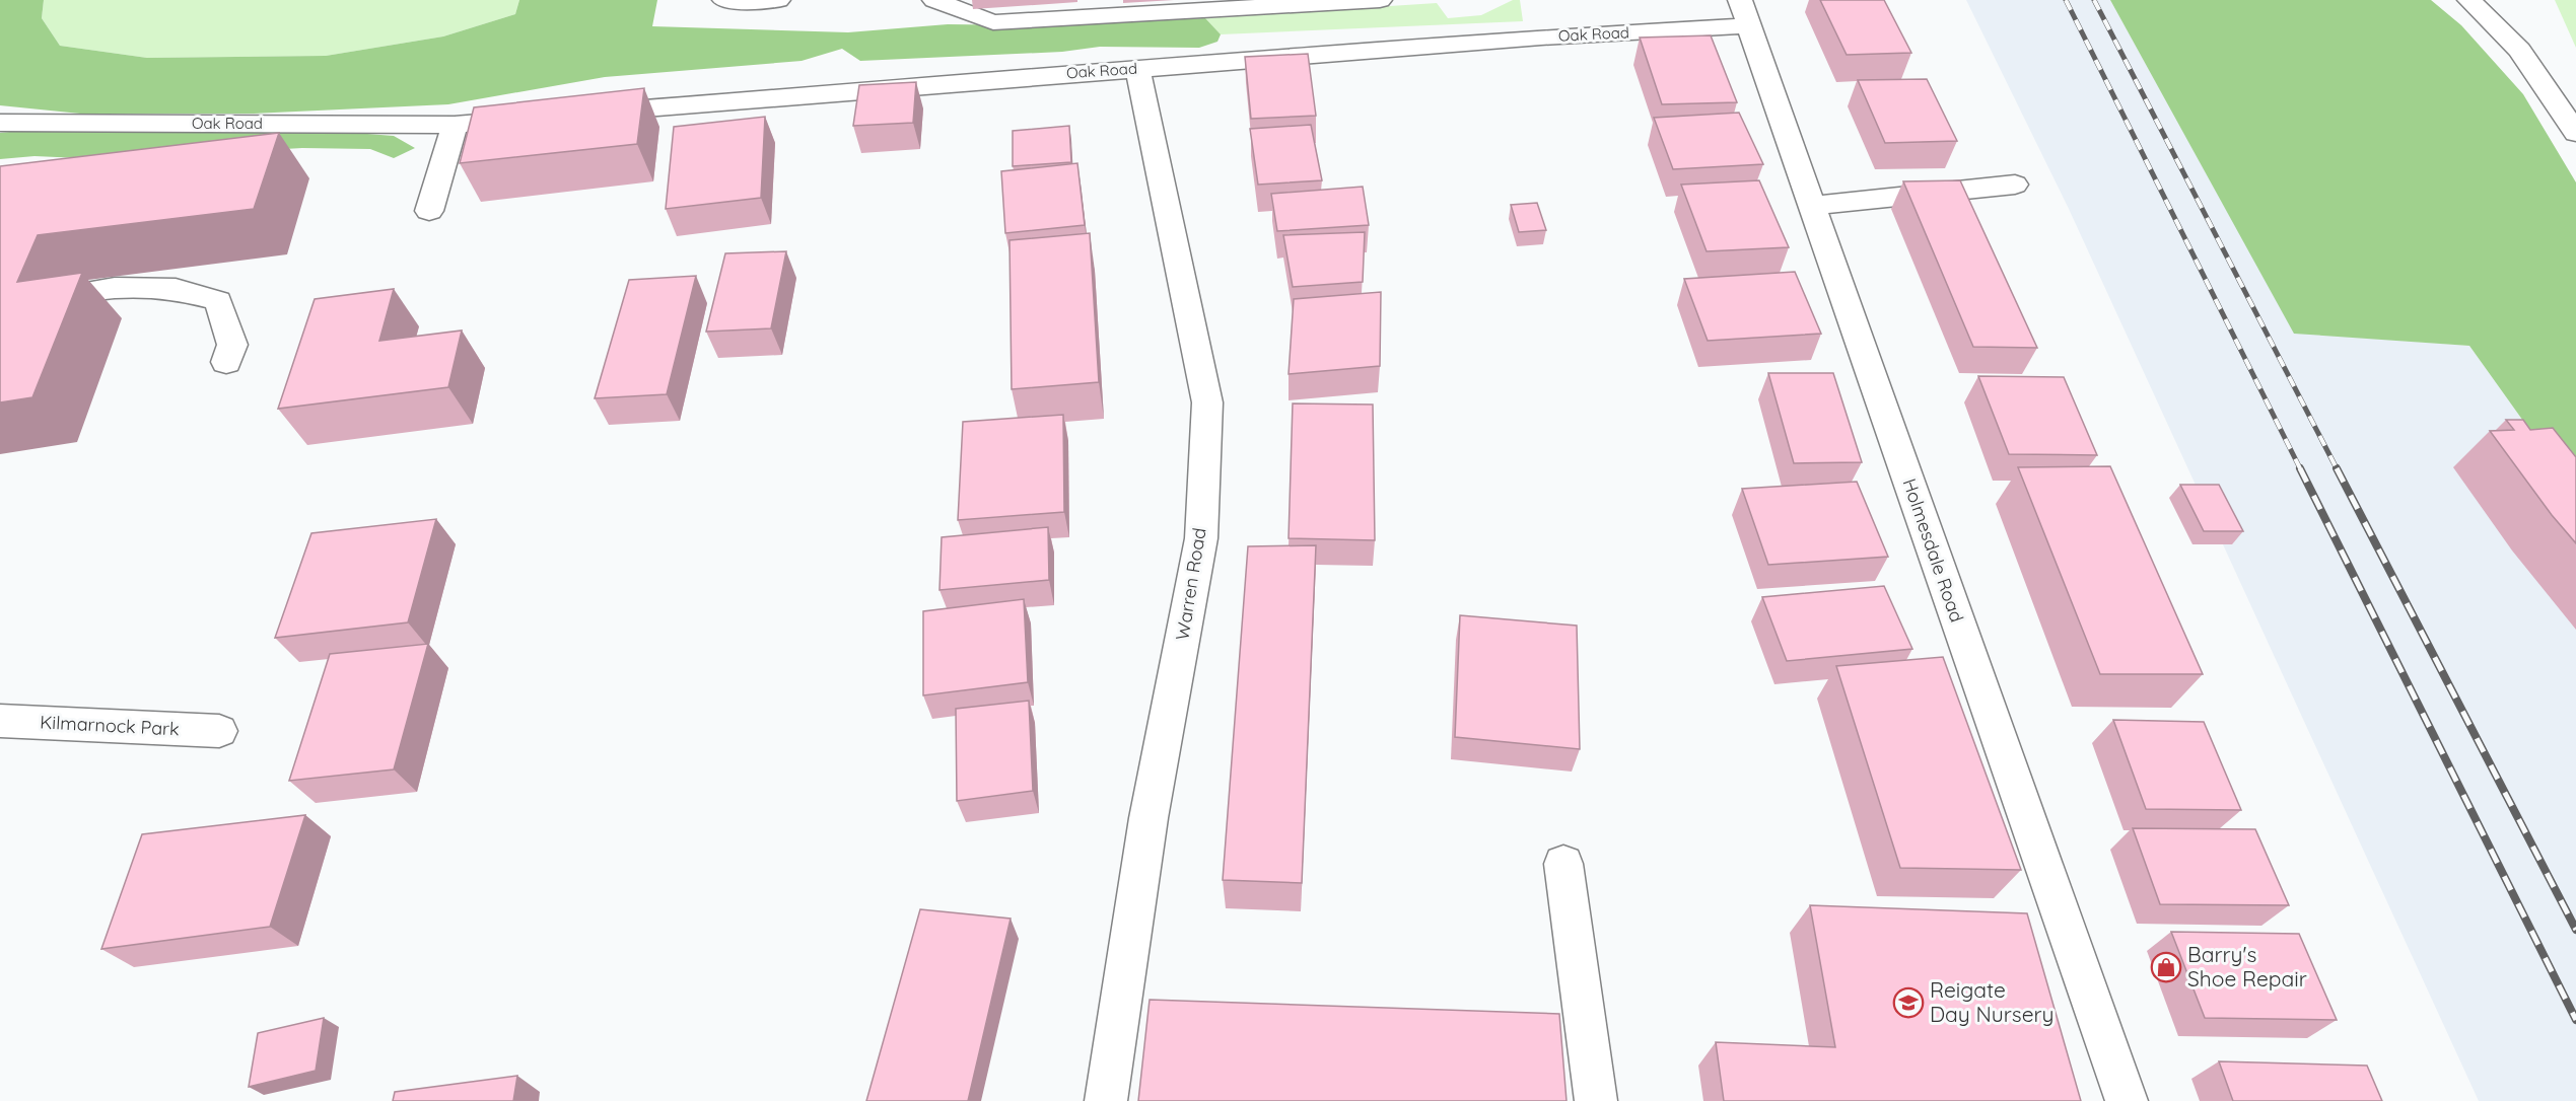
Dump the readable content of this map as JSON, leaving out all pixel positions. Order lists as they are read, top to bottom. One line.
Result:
{"streets":{"street":["Oak Road","Holmesdale Road","Warren Road","Kilmarnock Park"]},"crossings":[["Oak Road","Holmesdale Road"],["Oak Road","Warren Road"]],"places":{"shop":["Barry's Shoe Repair"],"school or university":["Reigate Day Nursery"]}}
